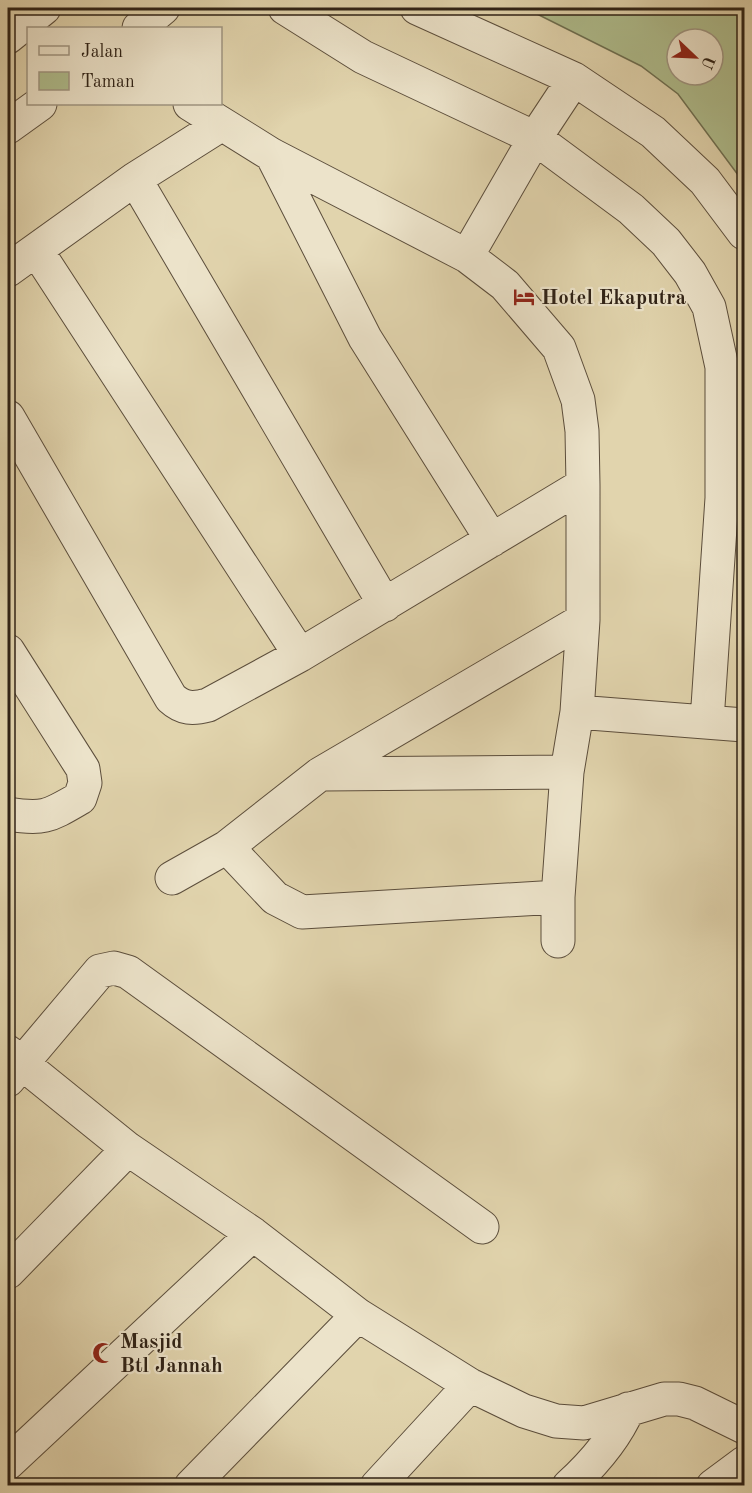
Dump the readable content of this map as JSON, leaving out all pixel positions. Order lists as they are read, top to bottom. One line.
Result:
{"places":{"hotel":["Hotel Ekaputra"],"mosque":["Masjid Btl Jannah"]},"legend":["Jalan","Taman"],"north":"bottom right"}
